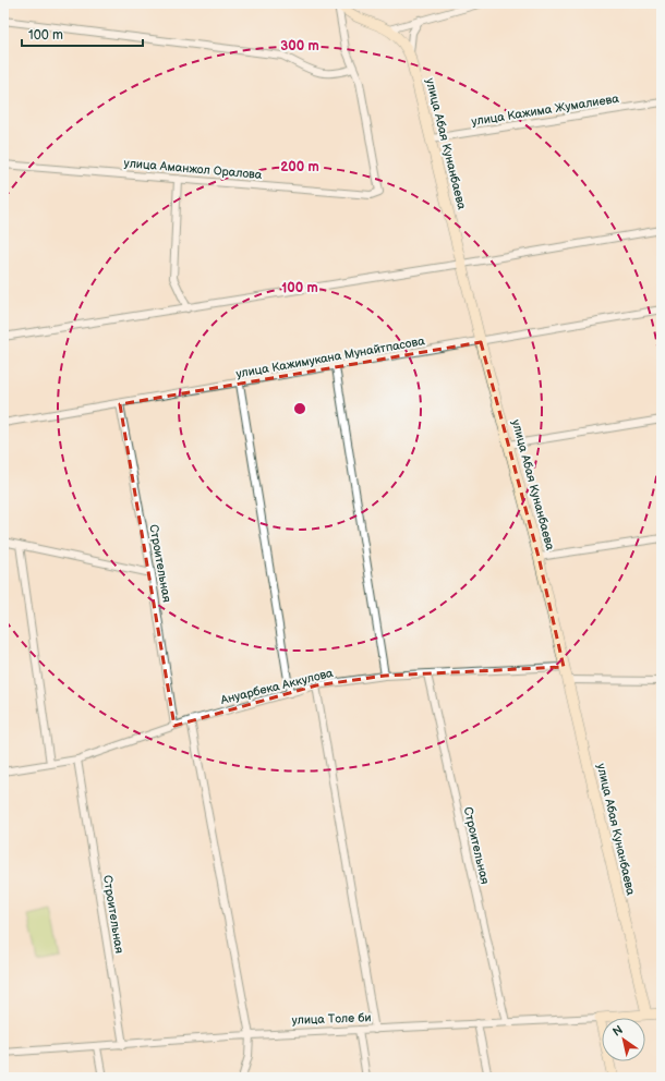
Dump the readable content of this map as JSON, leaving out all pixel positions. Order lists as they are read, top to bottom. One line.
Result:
{"streets":{"street":["улица Кажима Жумалиева","улица Абая Кунанбаева","улица Аманжол Оралова","улица Кажимукана Мунайтпасова","Строительная","Ануарбека Аккулова","улица Толе би"]},"crossings":[["улица Кажима Жумалиева","улица Абая Кунанбаева"],["улица Абая Кунанбаева","улица Кажимукана Мунайтпасова"],["улица Абая Кунанбаева","Ануарбека Аккулова"],["улица Абая Кунанбаева","улица Толе би"],["улица Кажимукана Мунайтпасова","Строительная"],["Строительная","Ануарбека Аккулова"],["Строительная","улица Толе би"]],"scale_bar":"100 m","north":"top left","rings":["300 m","200 m","100 m"]}
